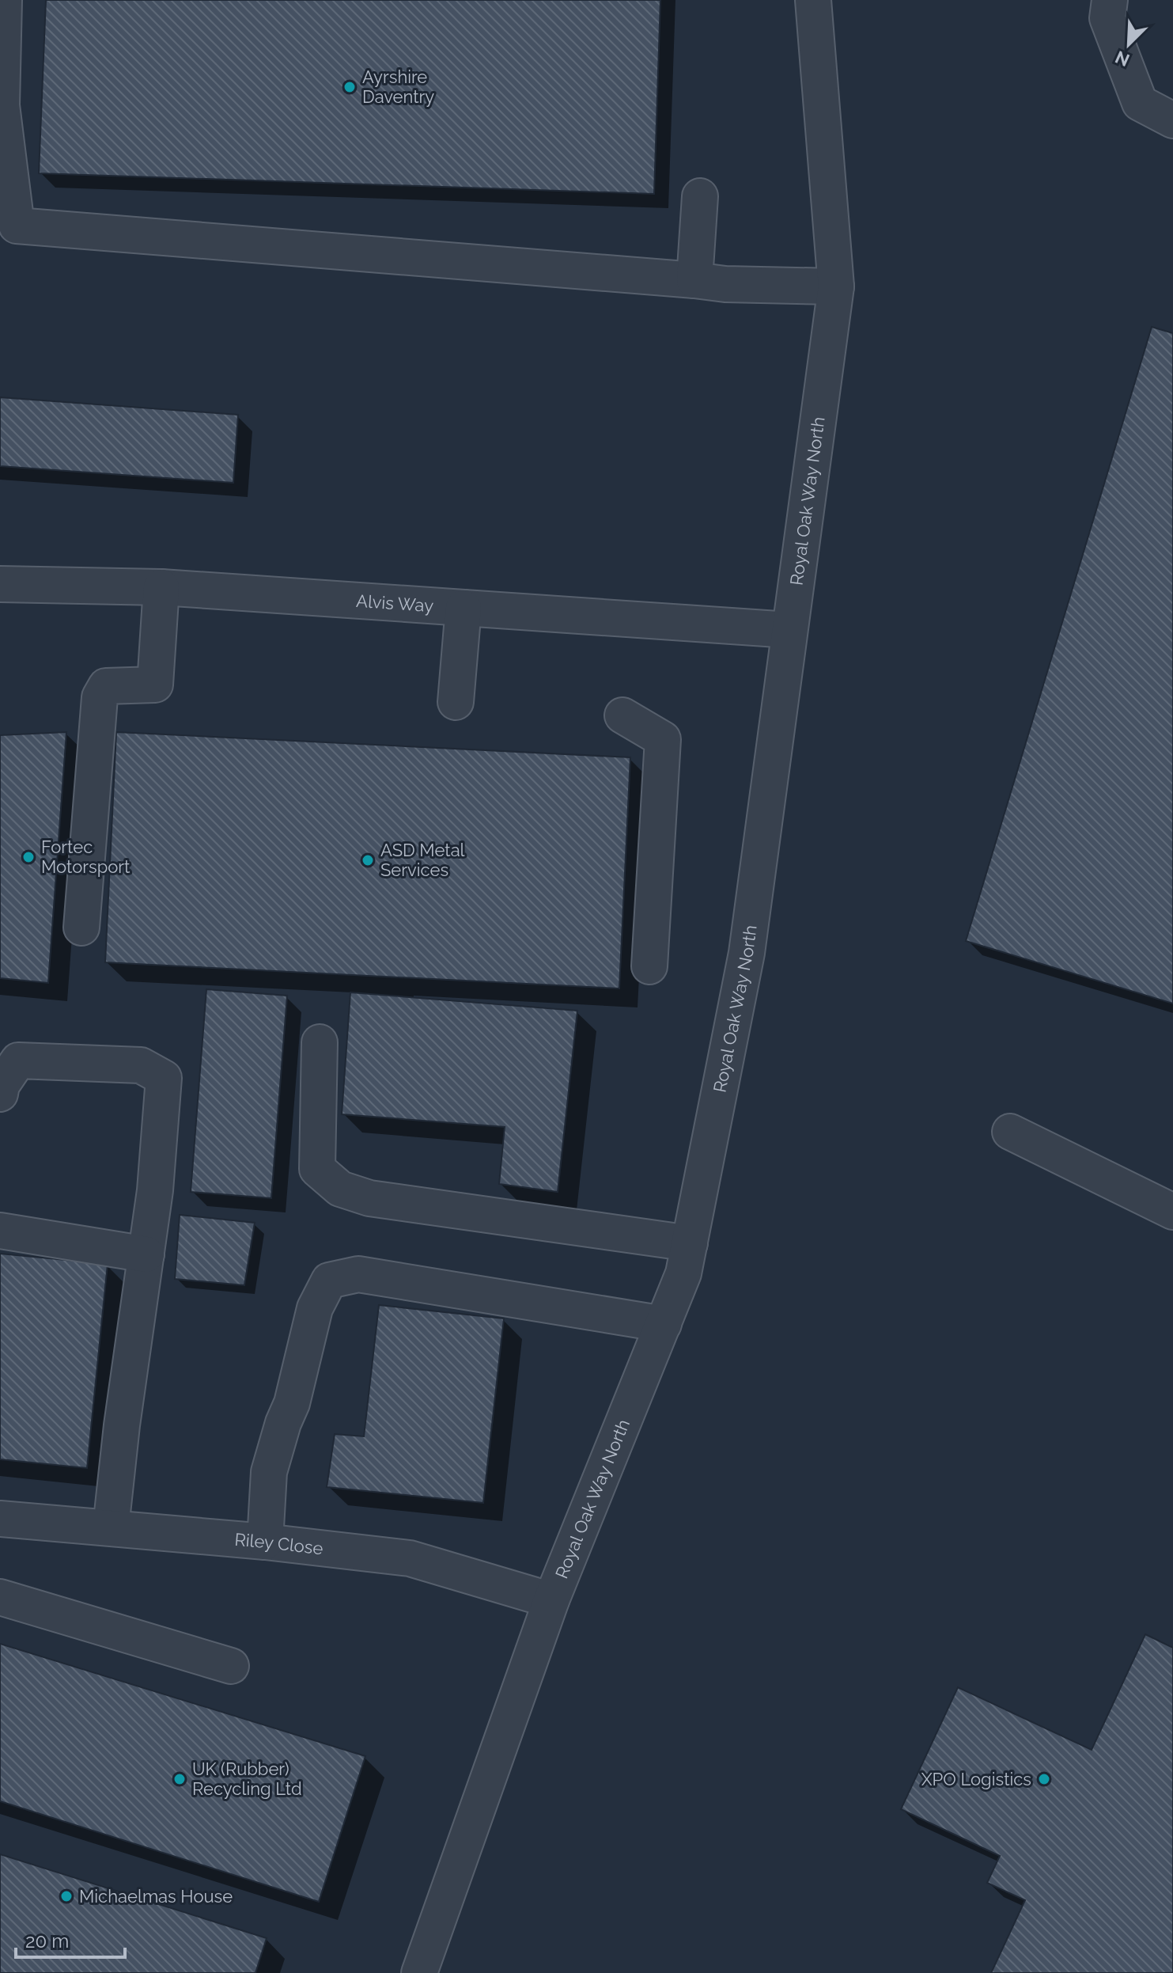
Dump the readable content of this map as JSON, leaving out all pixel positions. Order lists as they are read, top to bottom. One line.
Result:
{"streets":{"street":["Royal Oak Way North","Alvis Way","Riley Close"]},"crossings":[["Royal Oak Way North","Alvis Way"],["Royal Oak Way North","Riley Close"]],"places":["Ayrshire Daventry","Fortec Motorsport","ASD Metal Services","UK (Rubber) Recycling Ltd","XPO Logistics","Michaelmas House"],"scale_bar":"20 m","north":"bottom left"}
